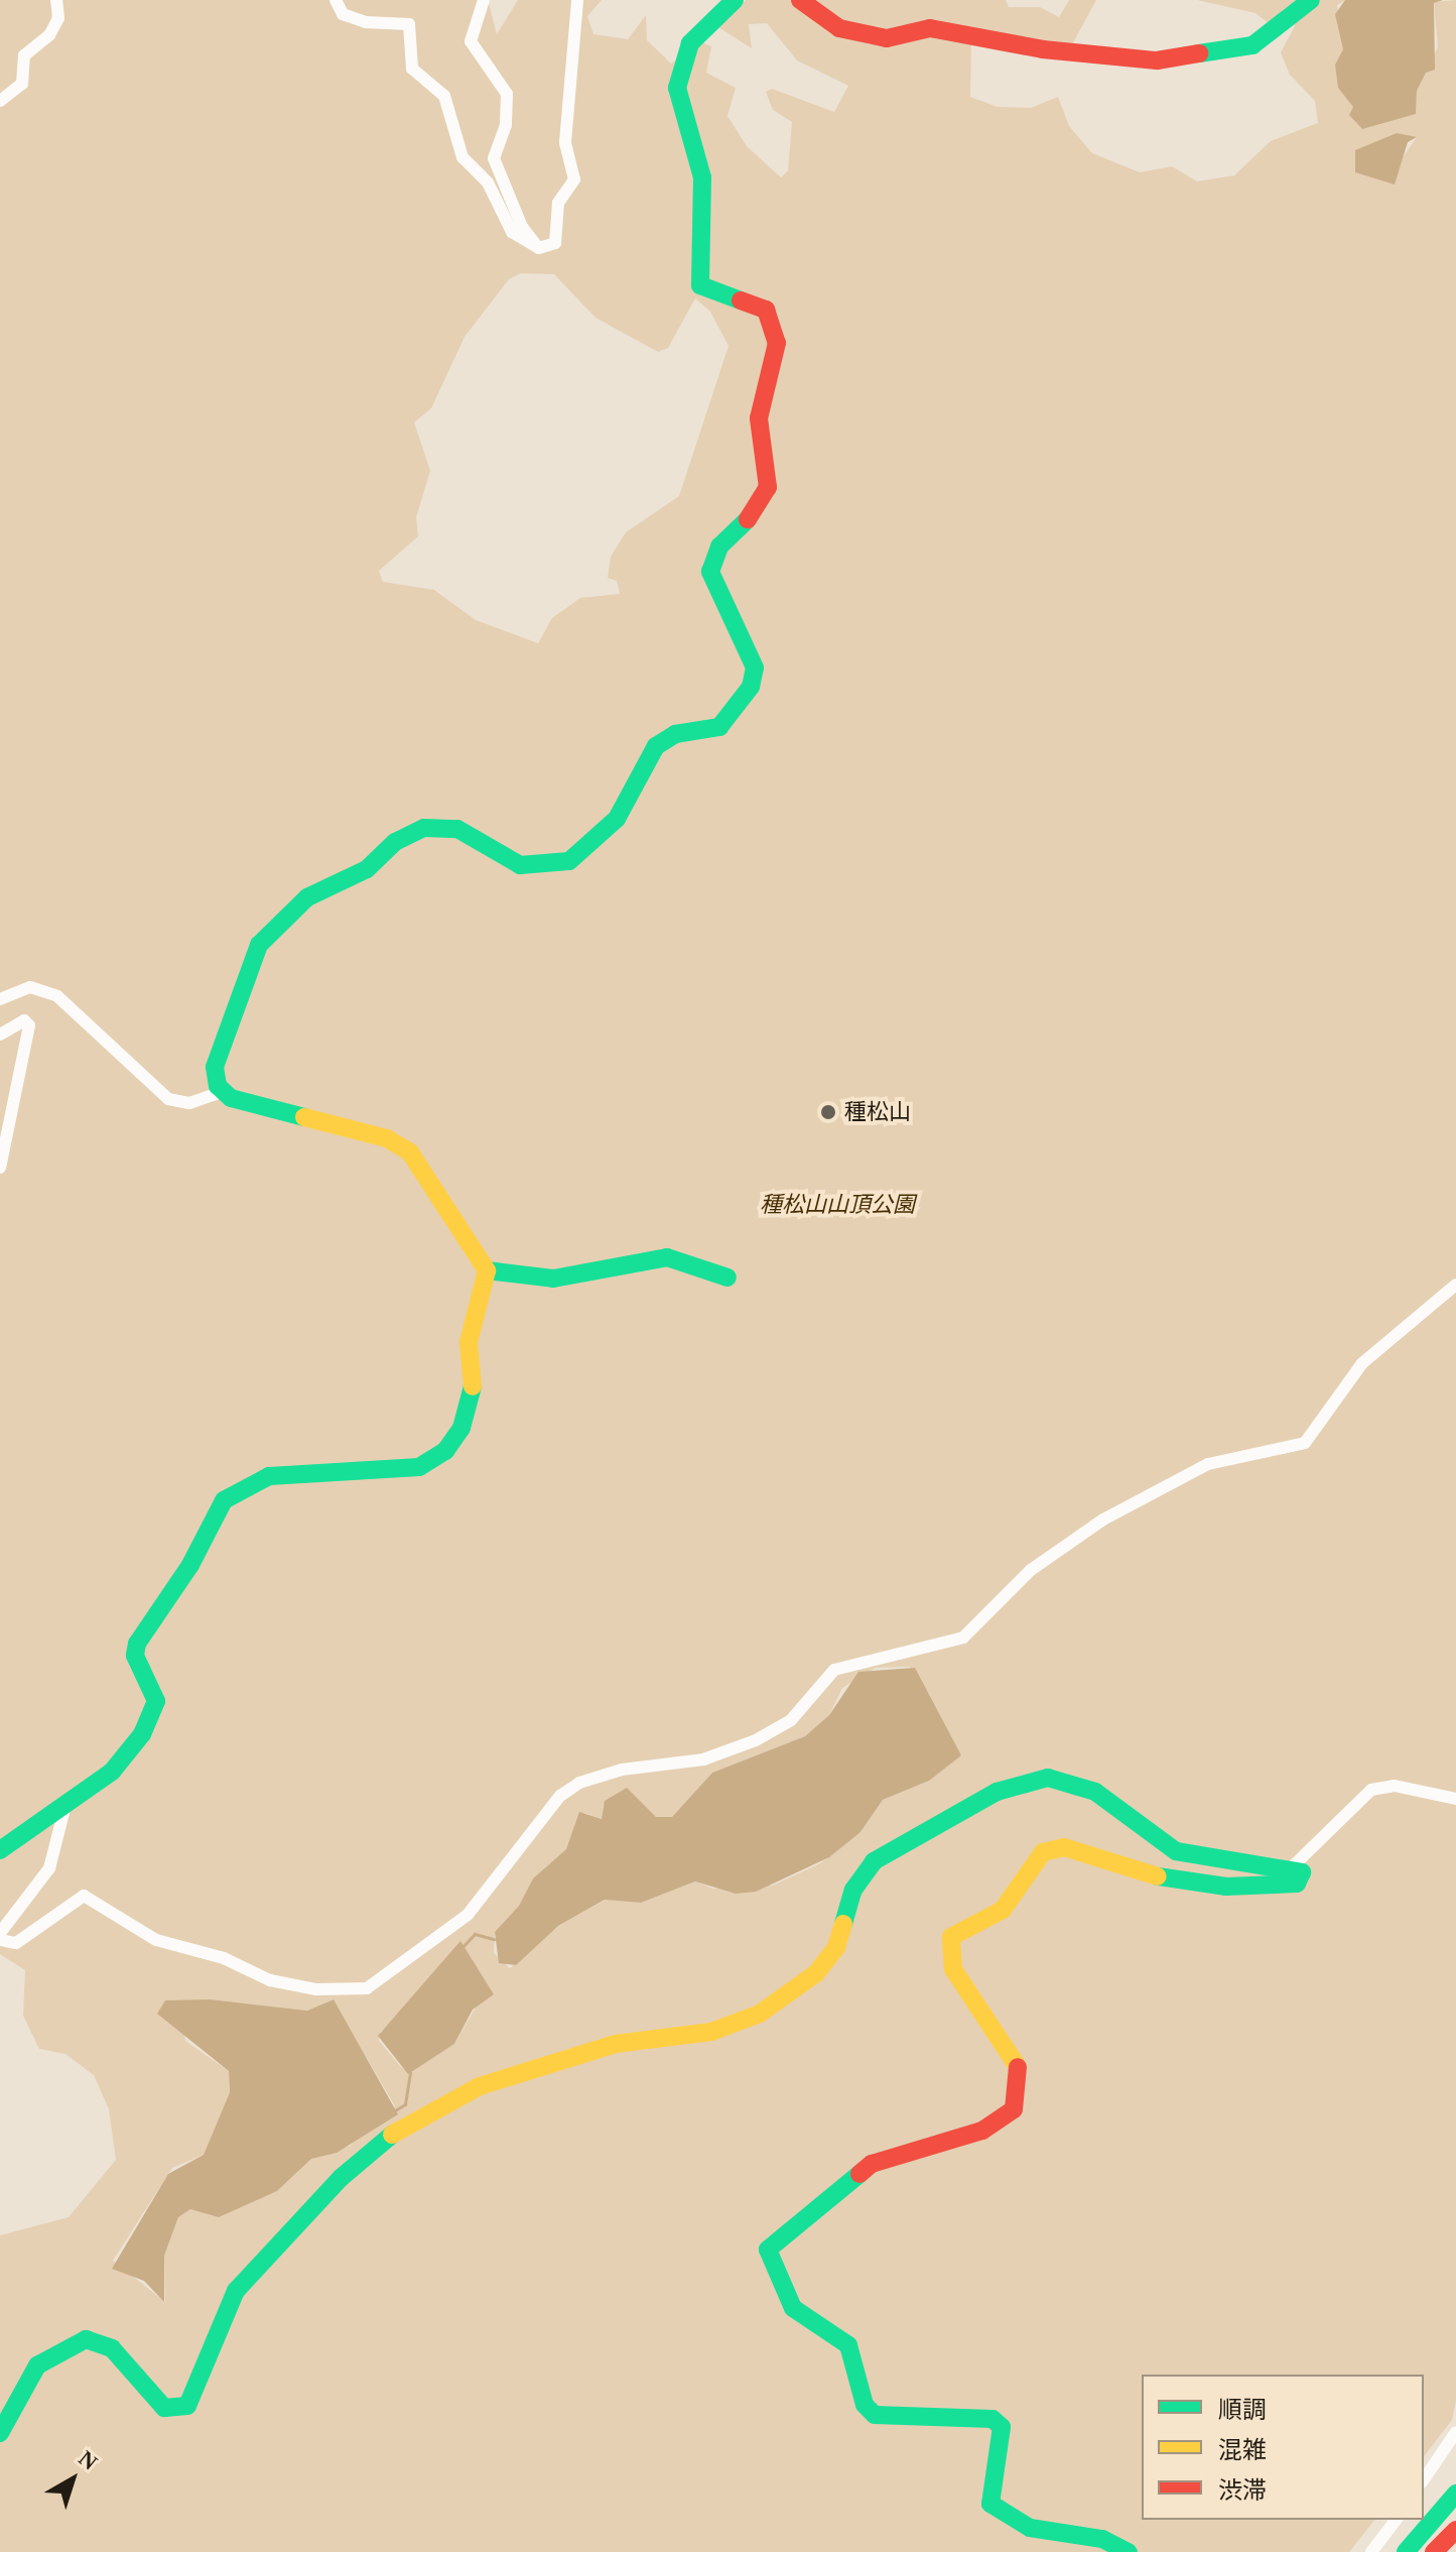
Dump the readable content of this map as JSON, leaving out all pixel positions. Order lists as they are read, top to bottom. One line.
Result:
{"parks":["種松山山頂公園"],"places":["種松山"],"legend":["順調","混雑","渋滞"],"north":"top right"}
